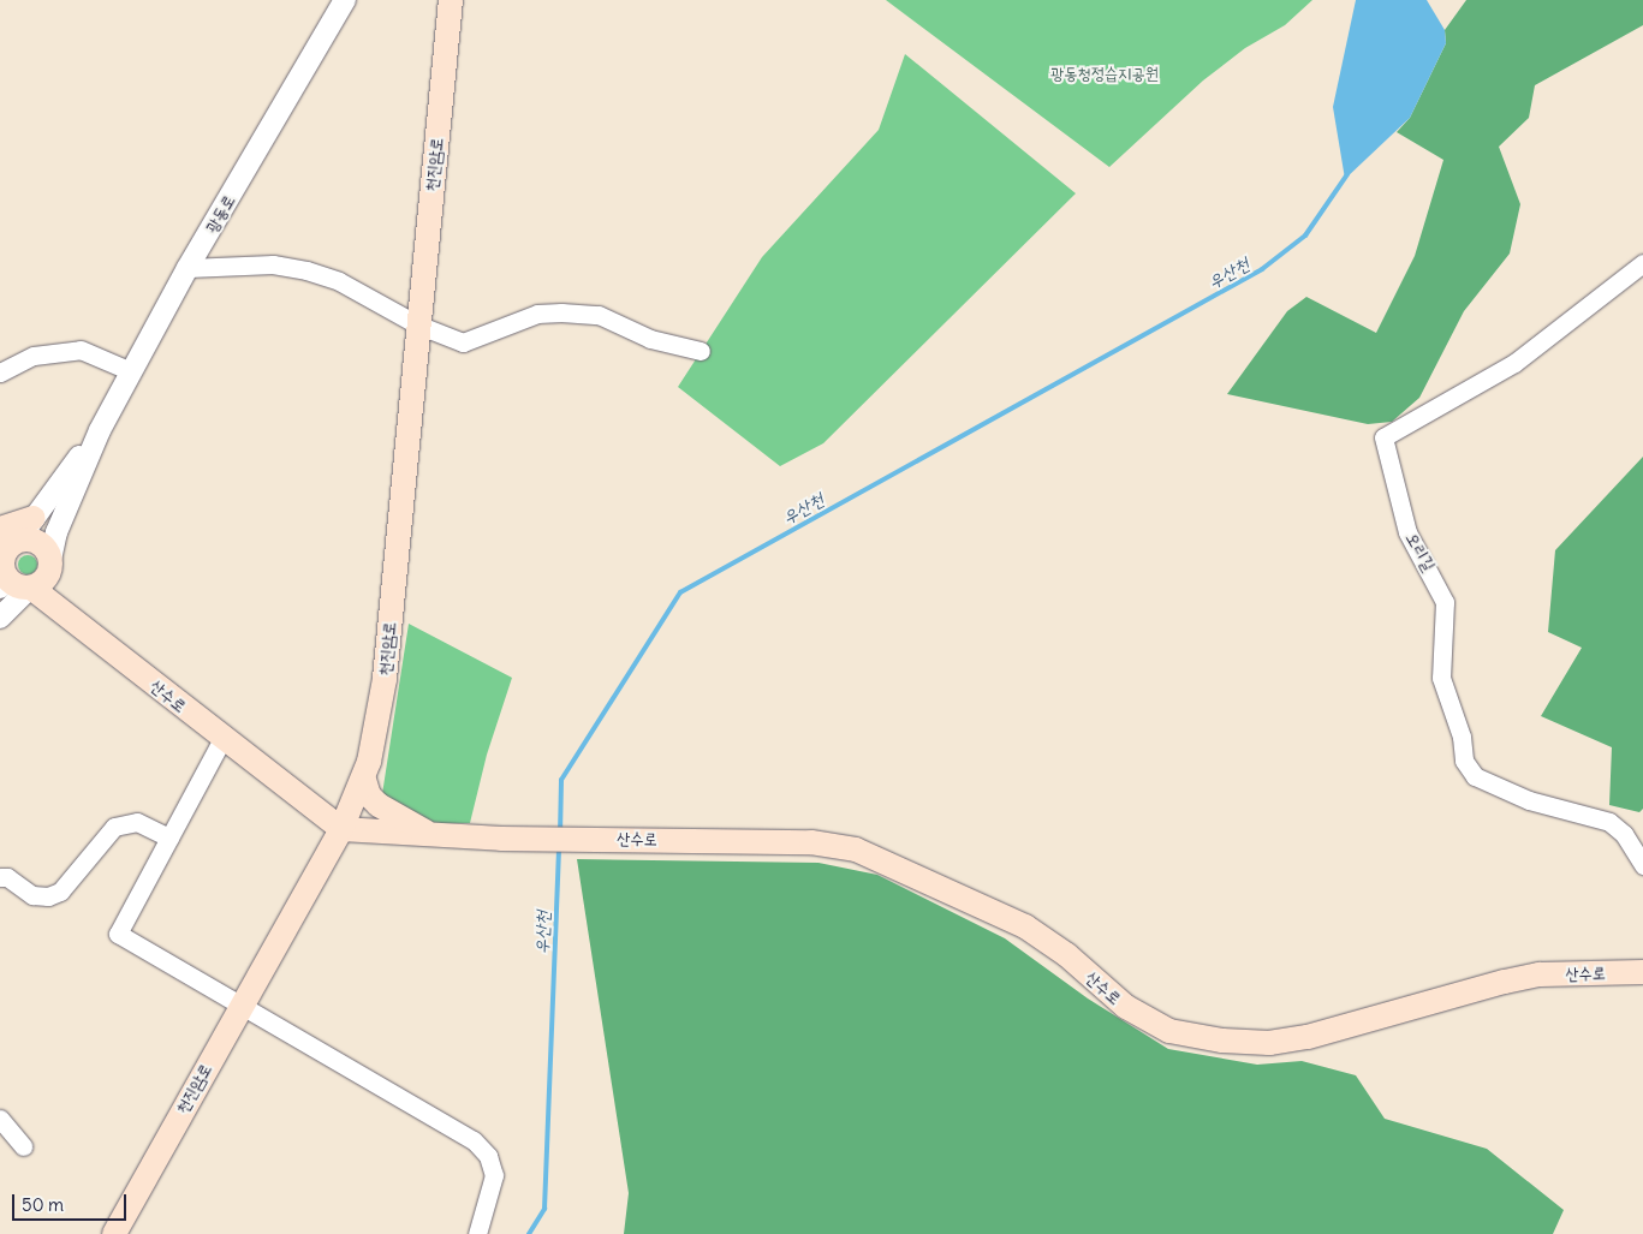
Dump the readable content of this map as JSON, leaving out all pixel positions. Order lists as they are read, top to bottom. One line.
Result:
{"streets":{"main road":["천진암로","산수로"],"street":["광동로","오리길"]},"crossings":[["천진암로","산수로"]],"water":["우산천"],"parks":["광동청정습지공원"],"scale_bar":"50 m"}
